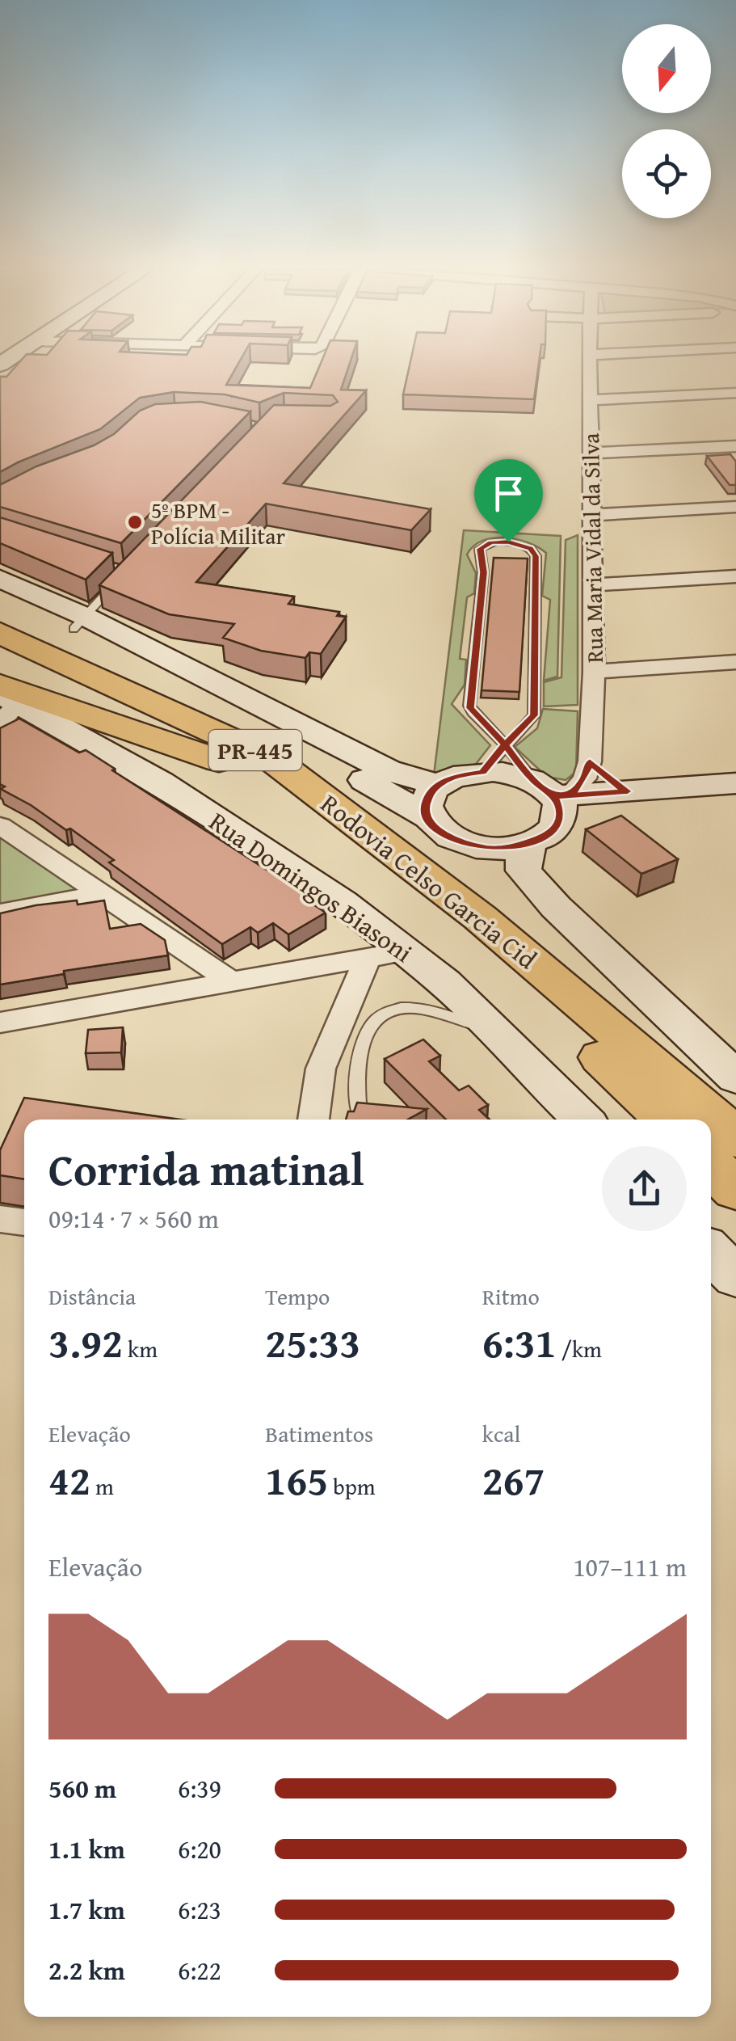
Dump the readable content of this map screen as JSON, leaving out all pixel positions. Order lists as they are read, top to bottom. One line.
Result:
{"streets":{"highway":["PR-445","Rodovia Celso Garcia Cid"],"main road":["Rua Domingos Biasoni"],"street":["Rua Maria Vidal da Silva"]},"places":["5º BPM - Polícia Militar"],"north":"bottom","page":{"heading":["Corrida matinal","09:14 · 7 × 560 m"],"stats":[["Distância","3.92 km"],["Tempo","25:33"],["Ritmo","6:31 /km"],["Elevação","42 m"],["Batimentos","165 bpm"],["kcal","267"]],"chart":["Elevação","107–111 m"],"list":[{"name":"560 m","note":"6:39"},{"name":"1.1 km","note":"6:20"},{"name":"1.7 km","note":"6:23"},{"name":"2.2 km","note":"6:22"}]}}
